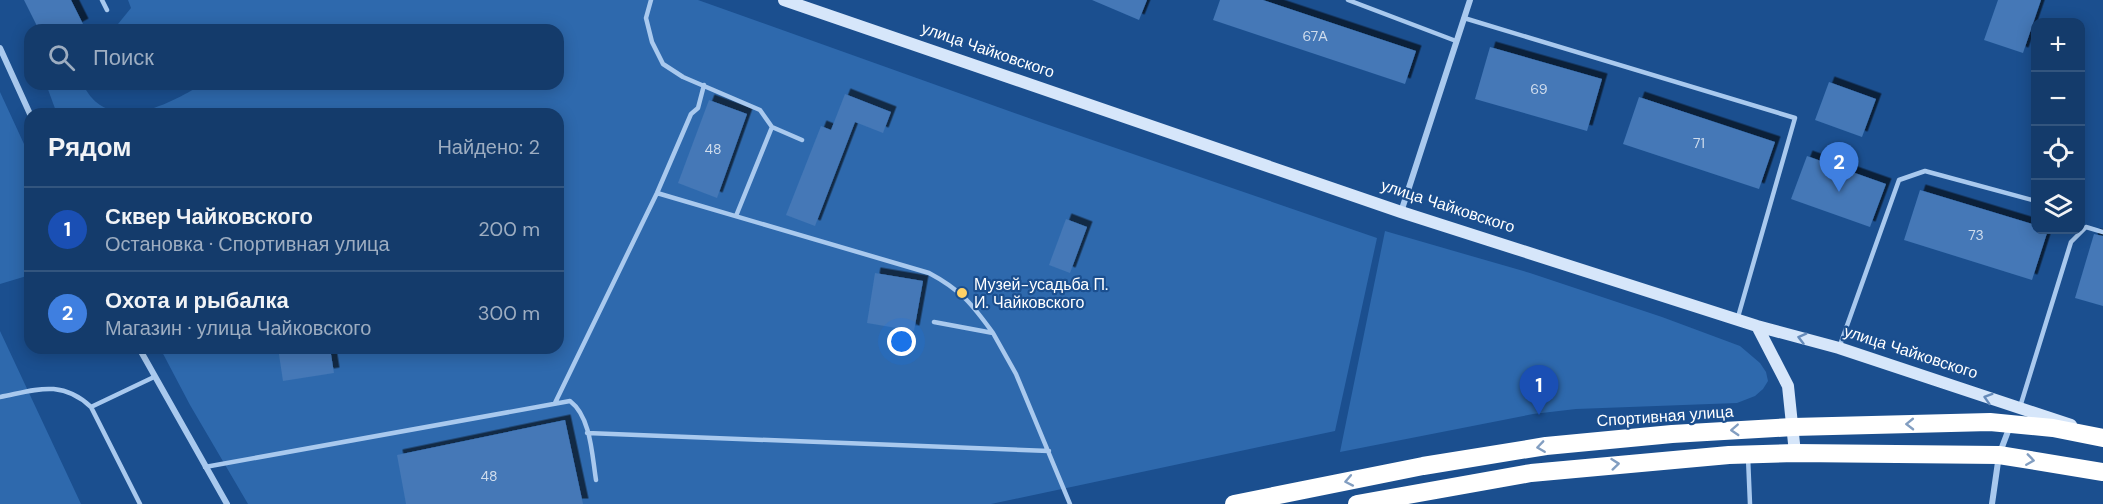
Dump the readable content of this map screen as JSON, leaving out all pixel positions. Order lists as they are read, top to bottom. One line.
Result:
{"streets":{"highway":["Спортивная улица"],"street":["улица Чайковского"]},"crossings":[["улица Чайковского","Спортивная улица"]],"places":["Музей-усадьба П. И. Чайковского"],"house_numbers":["67А","69","71","48","73","48"],"page":{"map_buttons":["+","−"],"search":"Поиск","heading":["Рядом","Найдено: 2"],"pins":["2","1"],"list":[{"mark":"1","name":"Сквер Чайковского","note":"Остановка · Спортивная улица","value":"200 m"},{"mark":"2","name":"Охота и рыбалка","note":"Магазин · улица Чайковского","value":"300 m"}]}}
